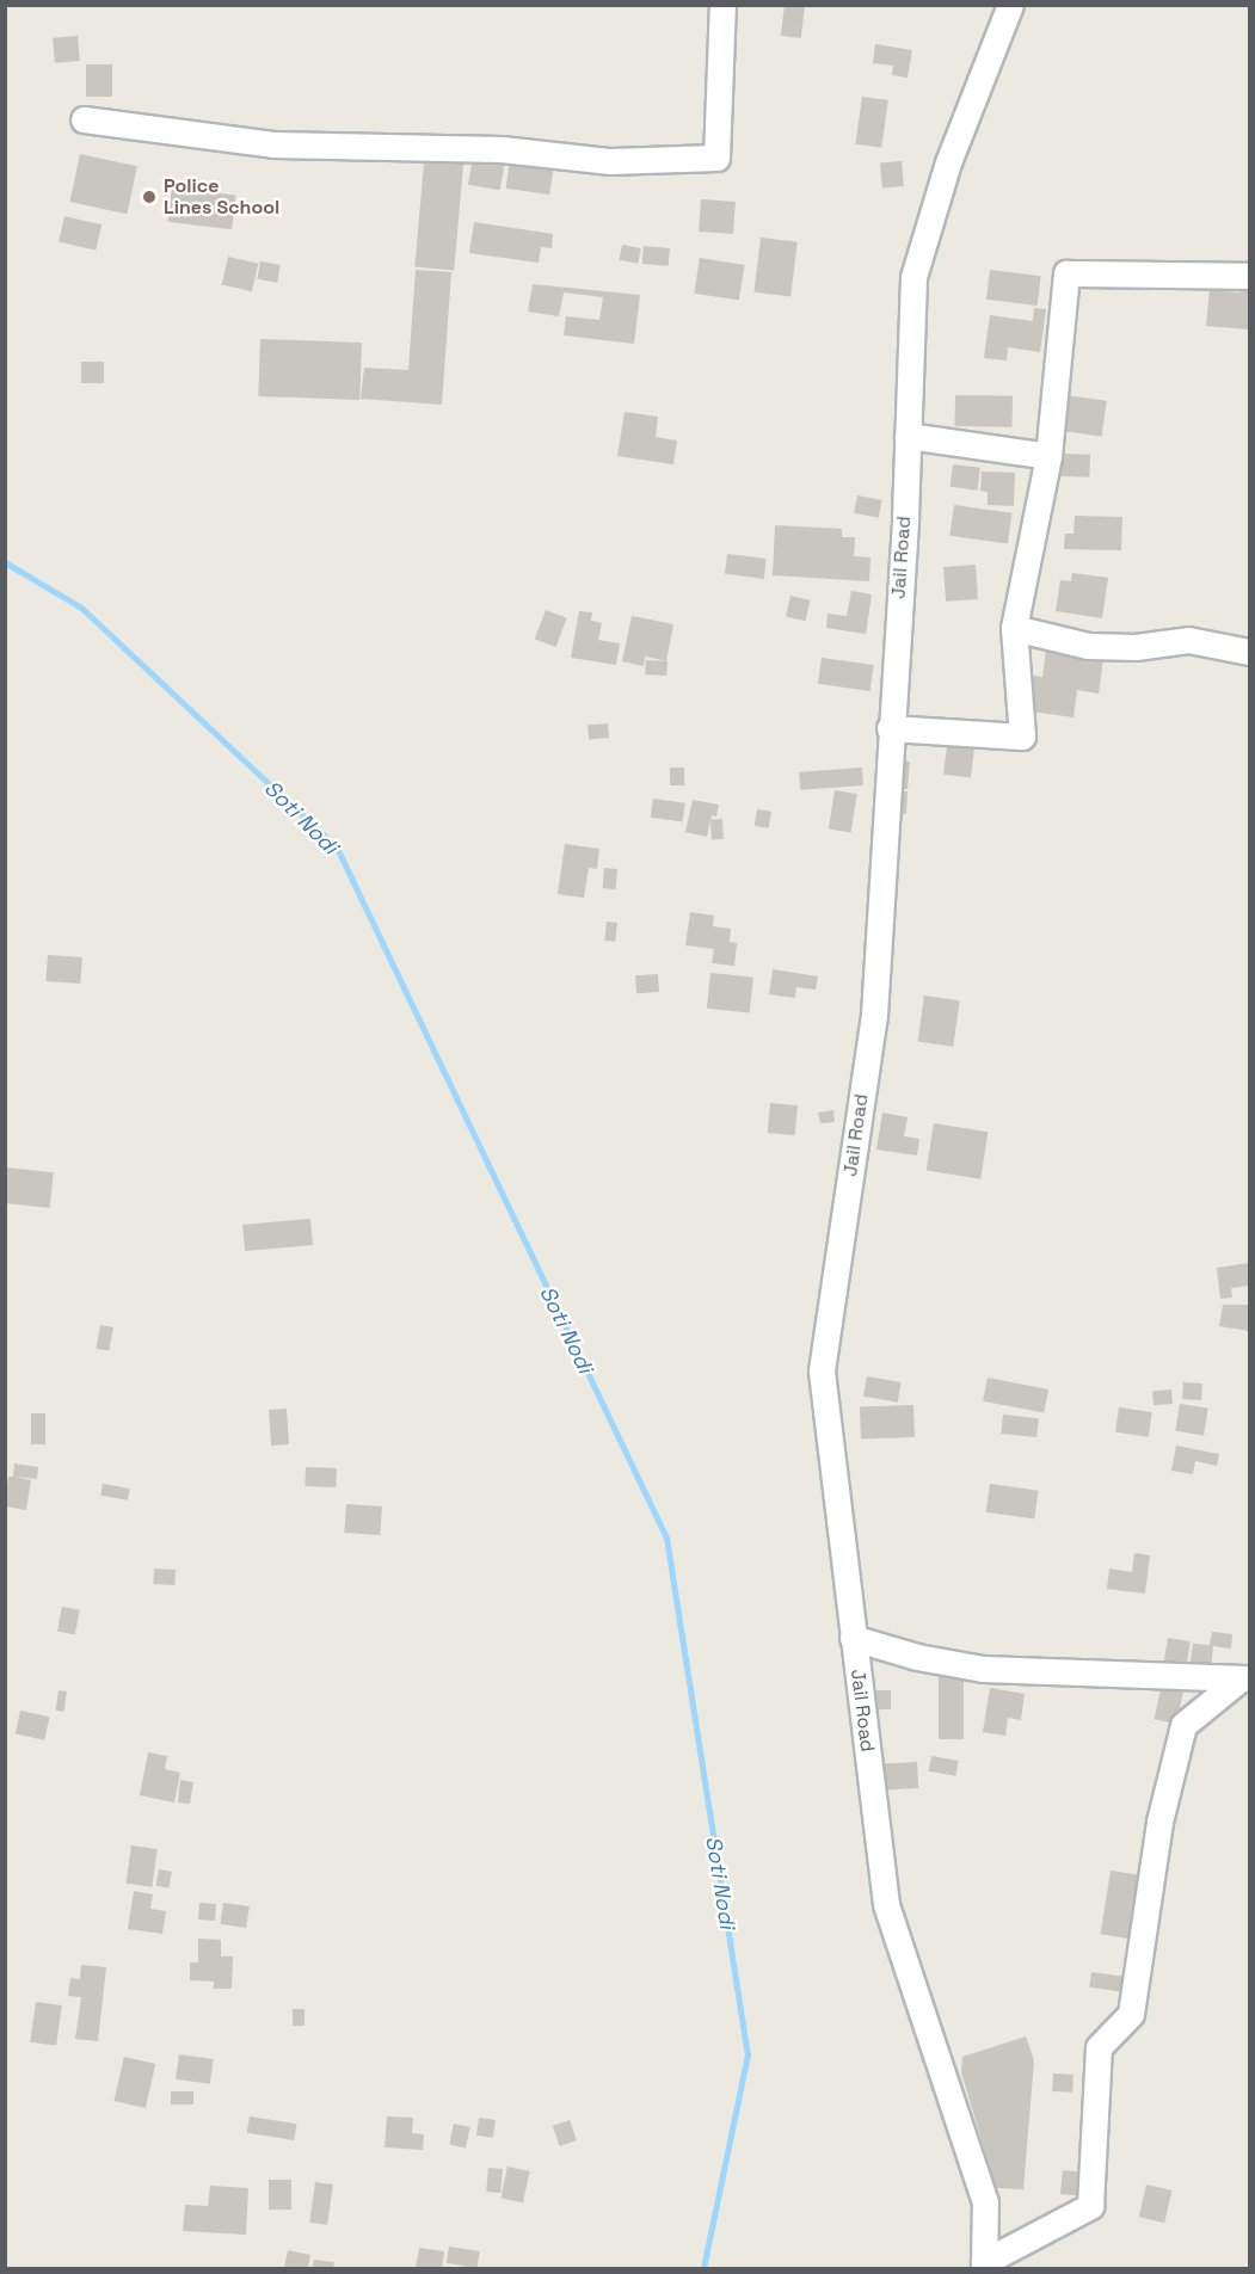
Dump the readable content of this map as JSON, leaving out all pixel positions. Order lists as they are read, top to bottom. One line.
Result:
{"streets":{"street":["Jail Road"]},"water":["Soti Nodi"],"places":["Police Lines School"]}
